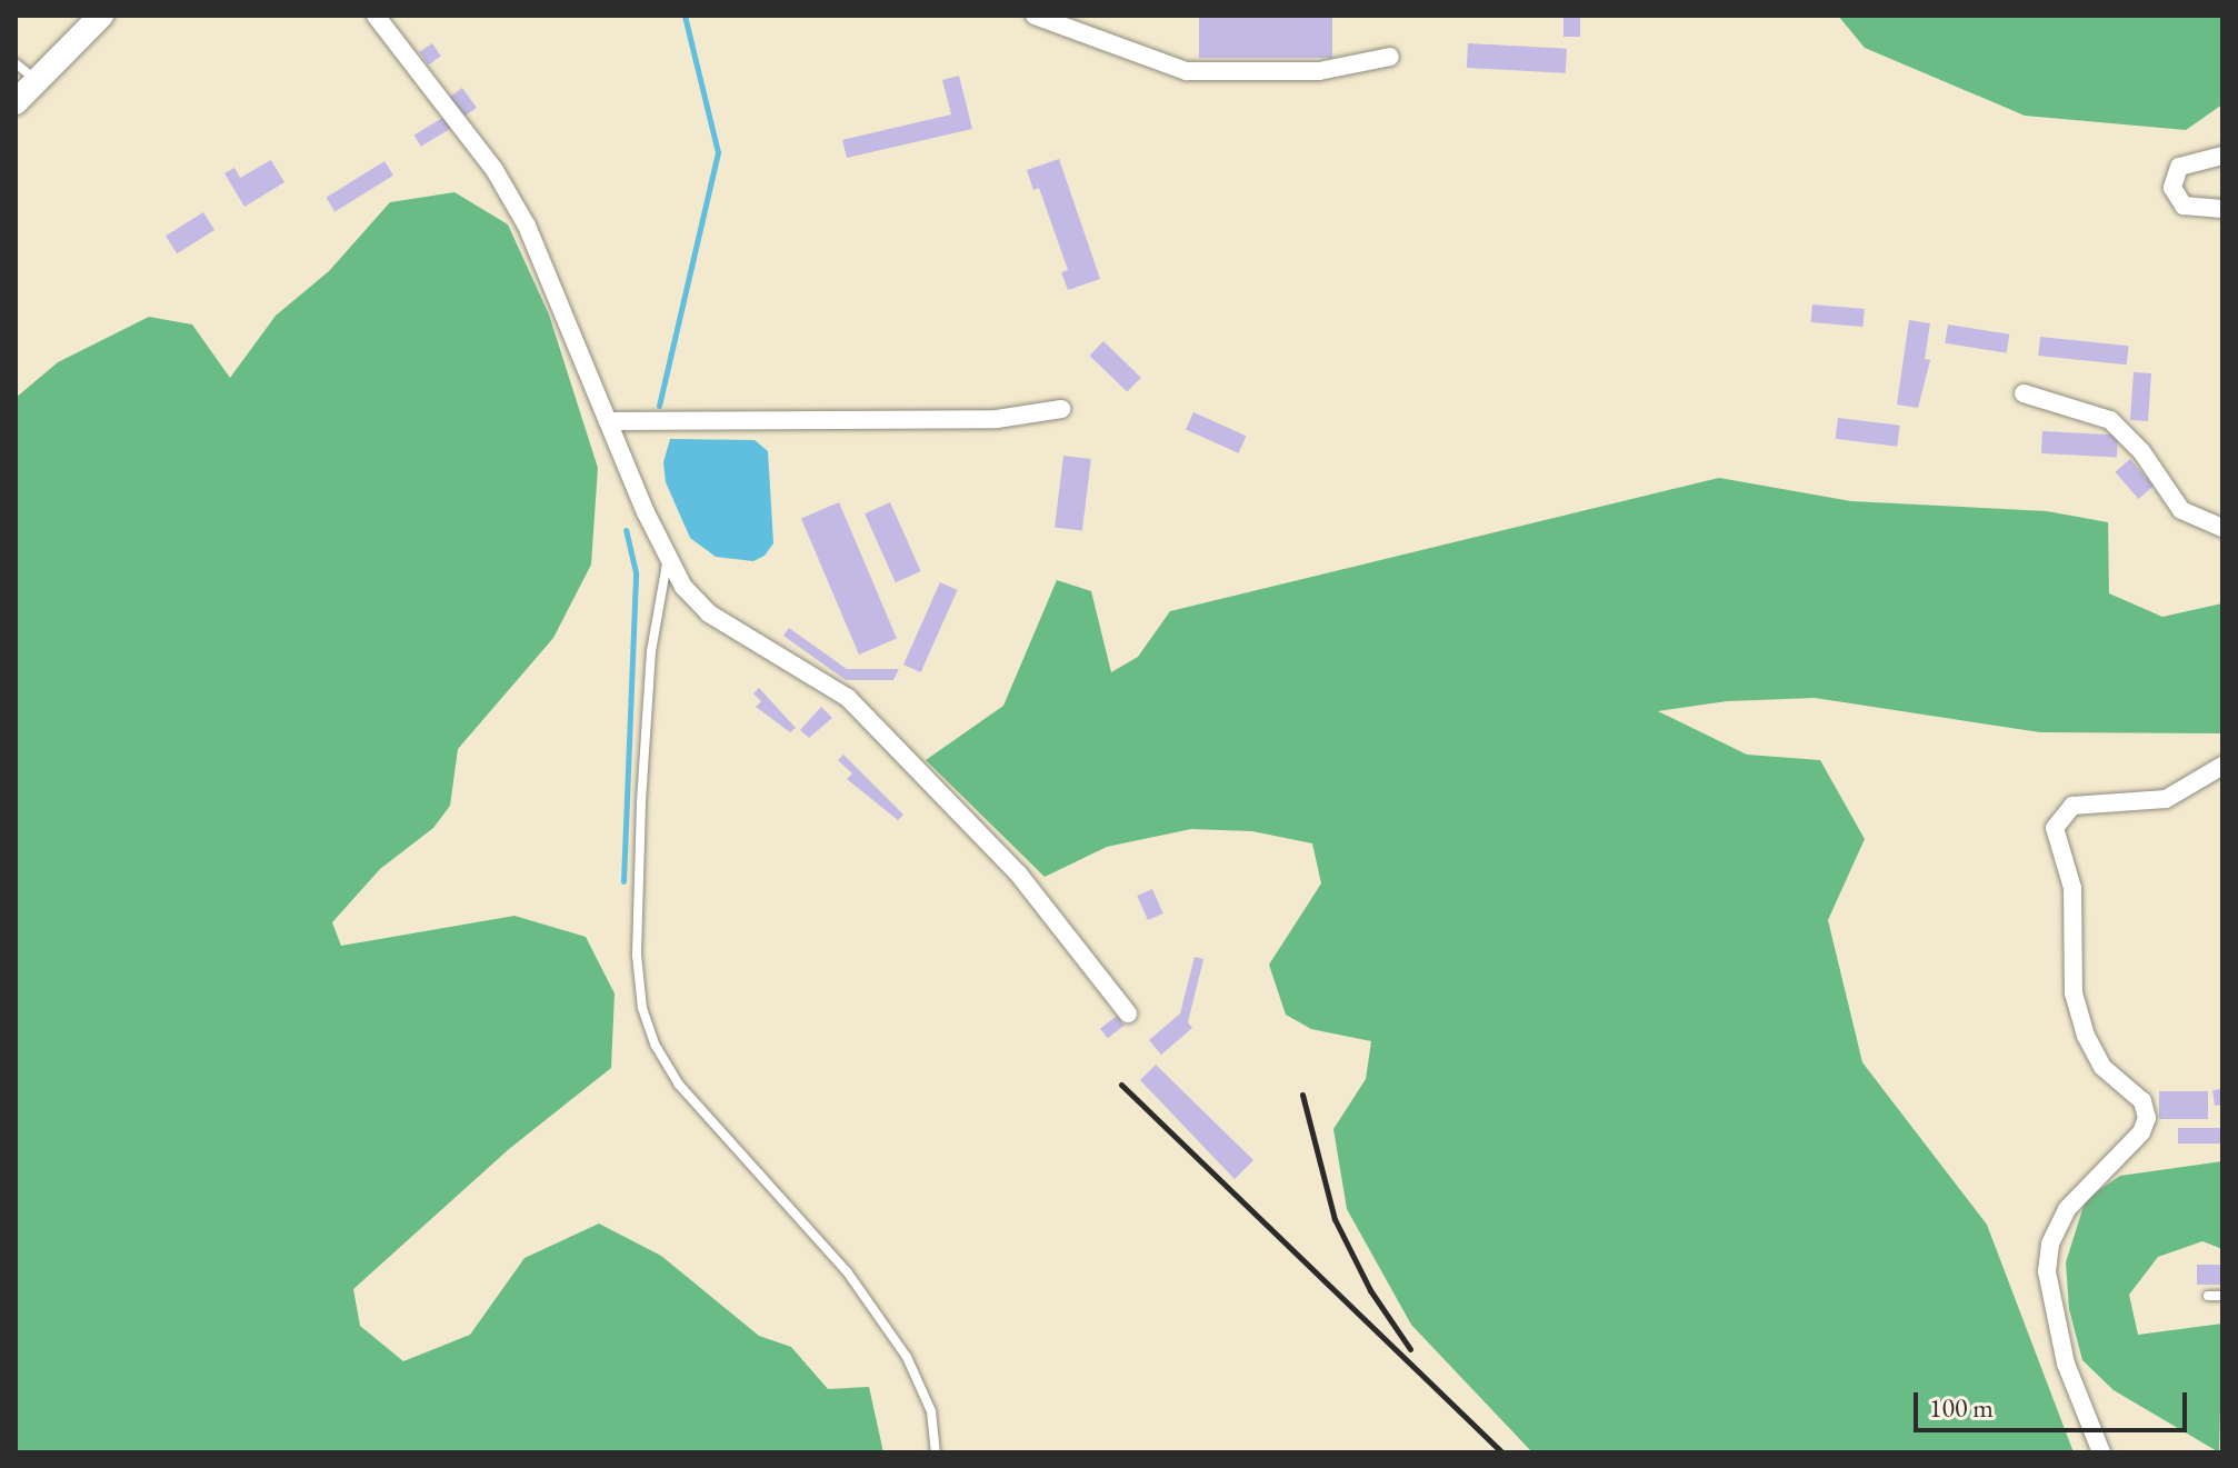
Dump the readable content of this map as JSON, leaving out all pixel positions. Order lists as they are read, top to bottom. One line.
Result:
{"scale_bar":"100 m"}
